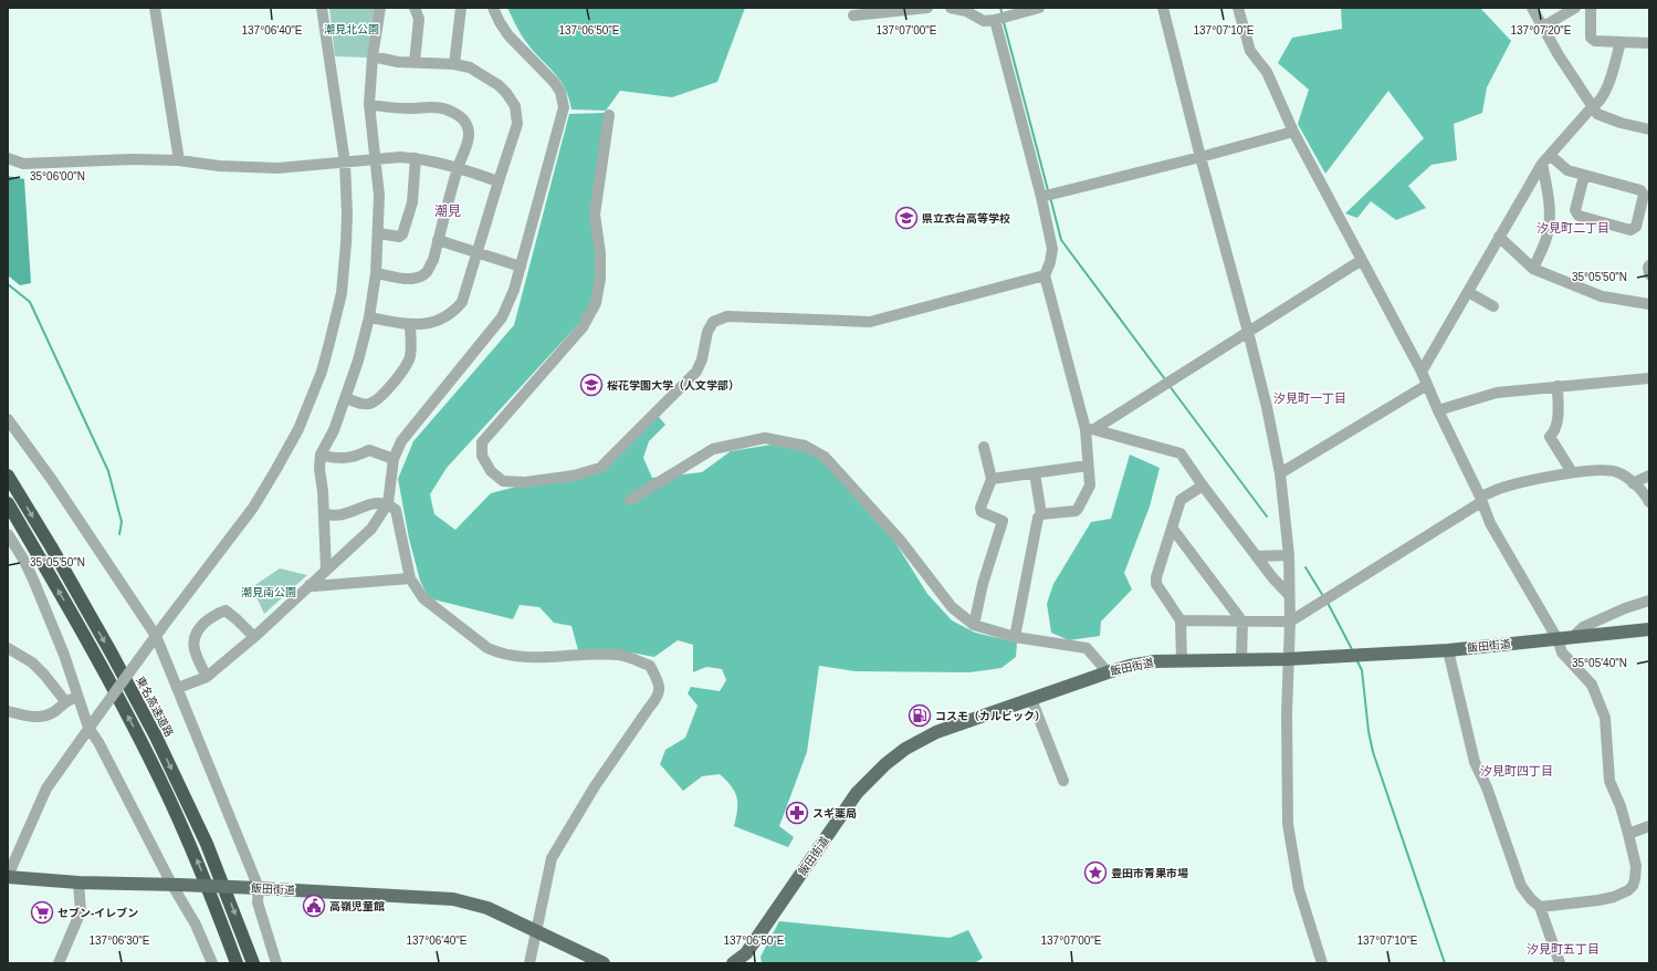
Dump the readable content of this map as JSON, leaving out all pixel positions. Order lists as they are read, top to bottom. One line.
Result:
{"streets":{"highway":["東名高速道路"],"main road":["飯田街道"]},"districts":["潮見","汐見町二丁目","汐見町一丁目","汐見町四丁目","汐見町五丁目"],"parks":["潮見北公園","潮見南公園"],"places":{"school or university":["県立衣台高等学校","桜花学園大学（人文学部）"],"fuel station":["コスモ（カルビック）"],"pharmacy":["スギ薬局"],"place":["豊田市青果市場"],"public building":["高嶺児童館"],"supermarket":["セブン-イレブン"]},"coordinates":["137°06'40\"E","137°06'50\"E","137°07'00\"E","137°07'10\"E","137°07'20\"E","35°06'00\"N","35°05'50\"N","35°05'40\"N","137°06'30\"E"]}
